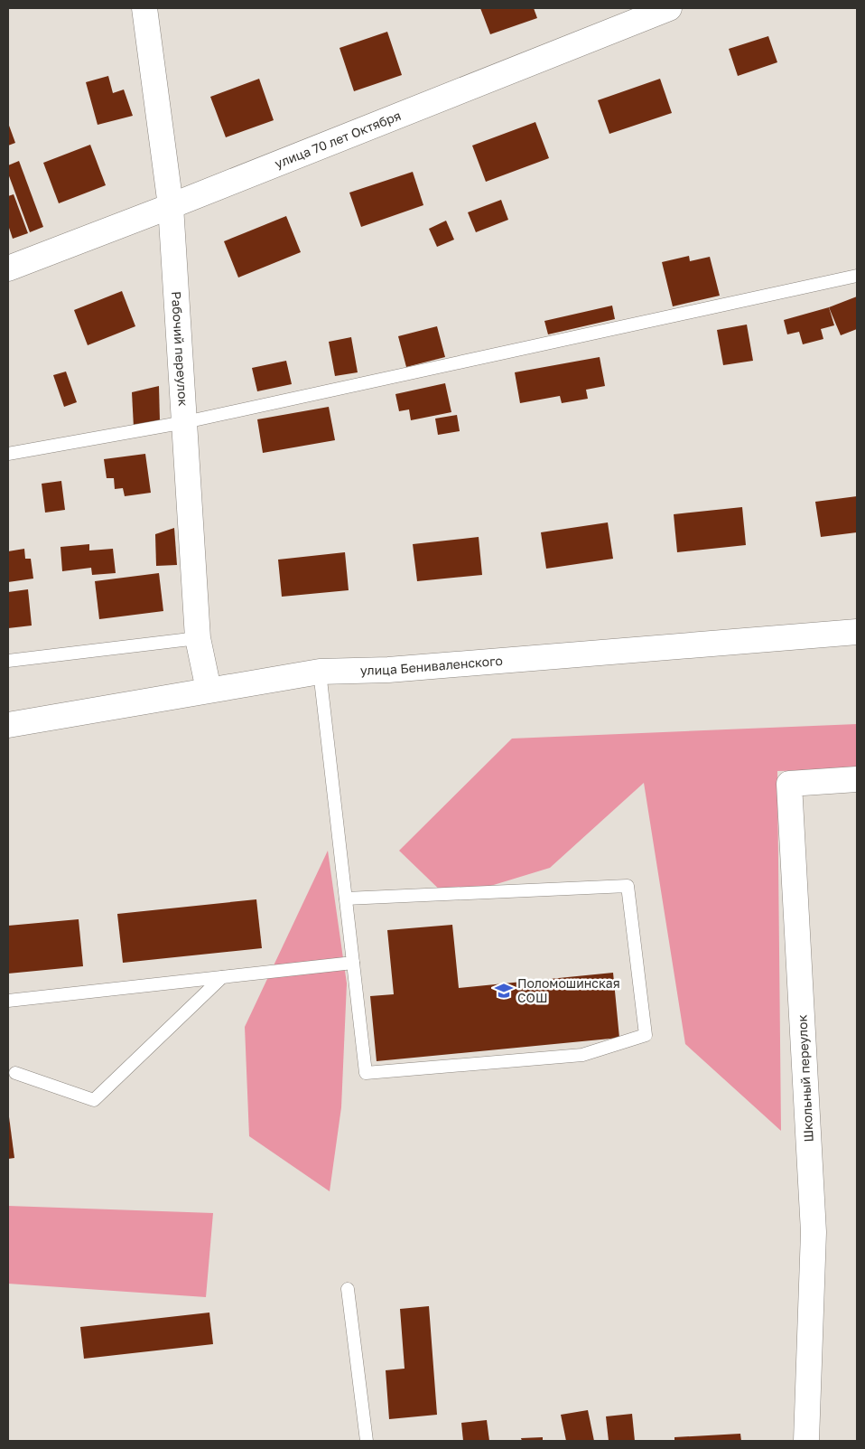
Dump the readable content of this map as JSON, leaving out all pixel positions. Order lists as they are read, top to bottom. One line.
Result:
{"streets":{"street":["улица 70 лет Октября","Рабочий переулок","улица Бениваленского","Школьный переулок"]},"crossings":[["улица 70 лет Октября","Рабочий переулок"],["Рабочий переулок","улица Бениваленского"]],"places":{"school or university":["Поломошинская СОШ"]}}
